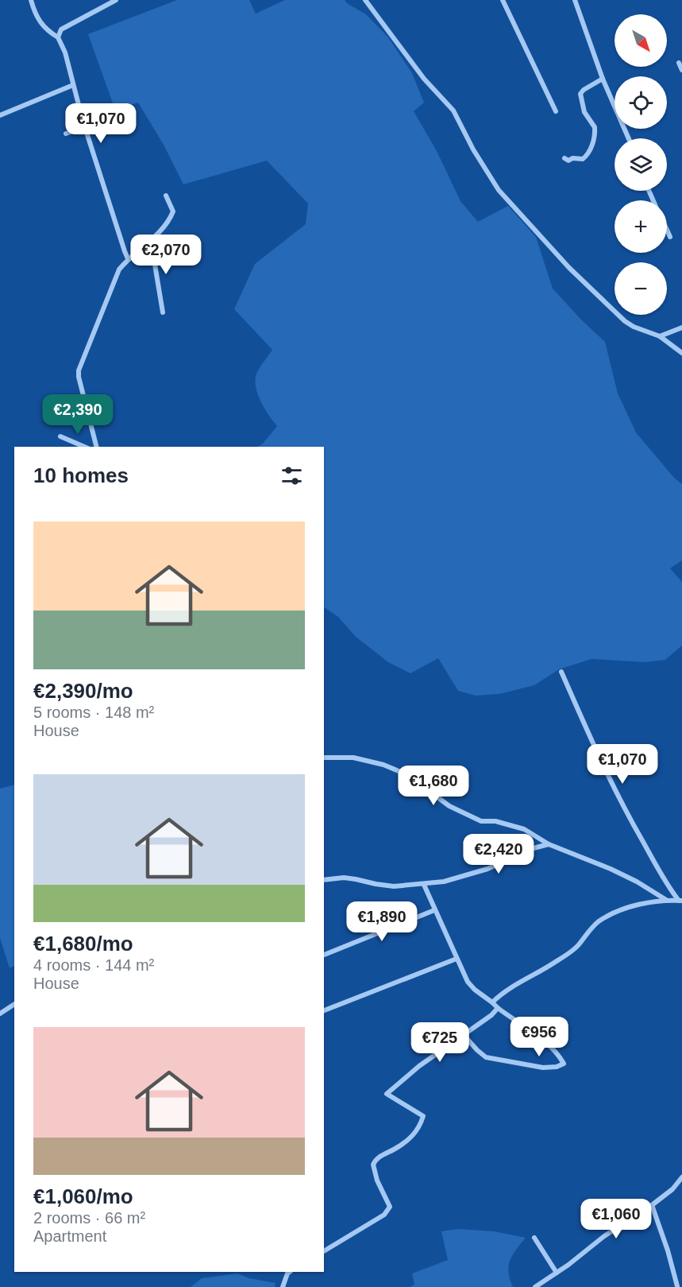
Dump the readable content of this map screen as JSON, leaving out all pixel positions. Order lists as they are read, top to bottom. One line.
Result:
{"north":"bottom right","page":{"map_buttons":["+","−"],"price":["€1,070","€2,070","€2,390","€1,070","€1,680","€2,420","€1,890","€956","€725","€1,060"],"heading":"10 homes","list":[{"name":"€2,390/mo","note":"5 rooms · 148 m² · House"},{"name":"€1,680/mo","note":"4 rooms · 144 m² · House"},{"name":"€1,060/mo","note":"2 rooms · 66 m² · Apartment"}]}}
